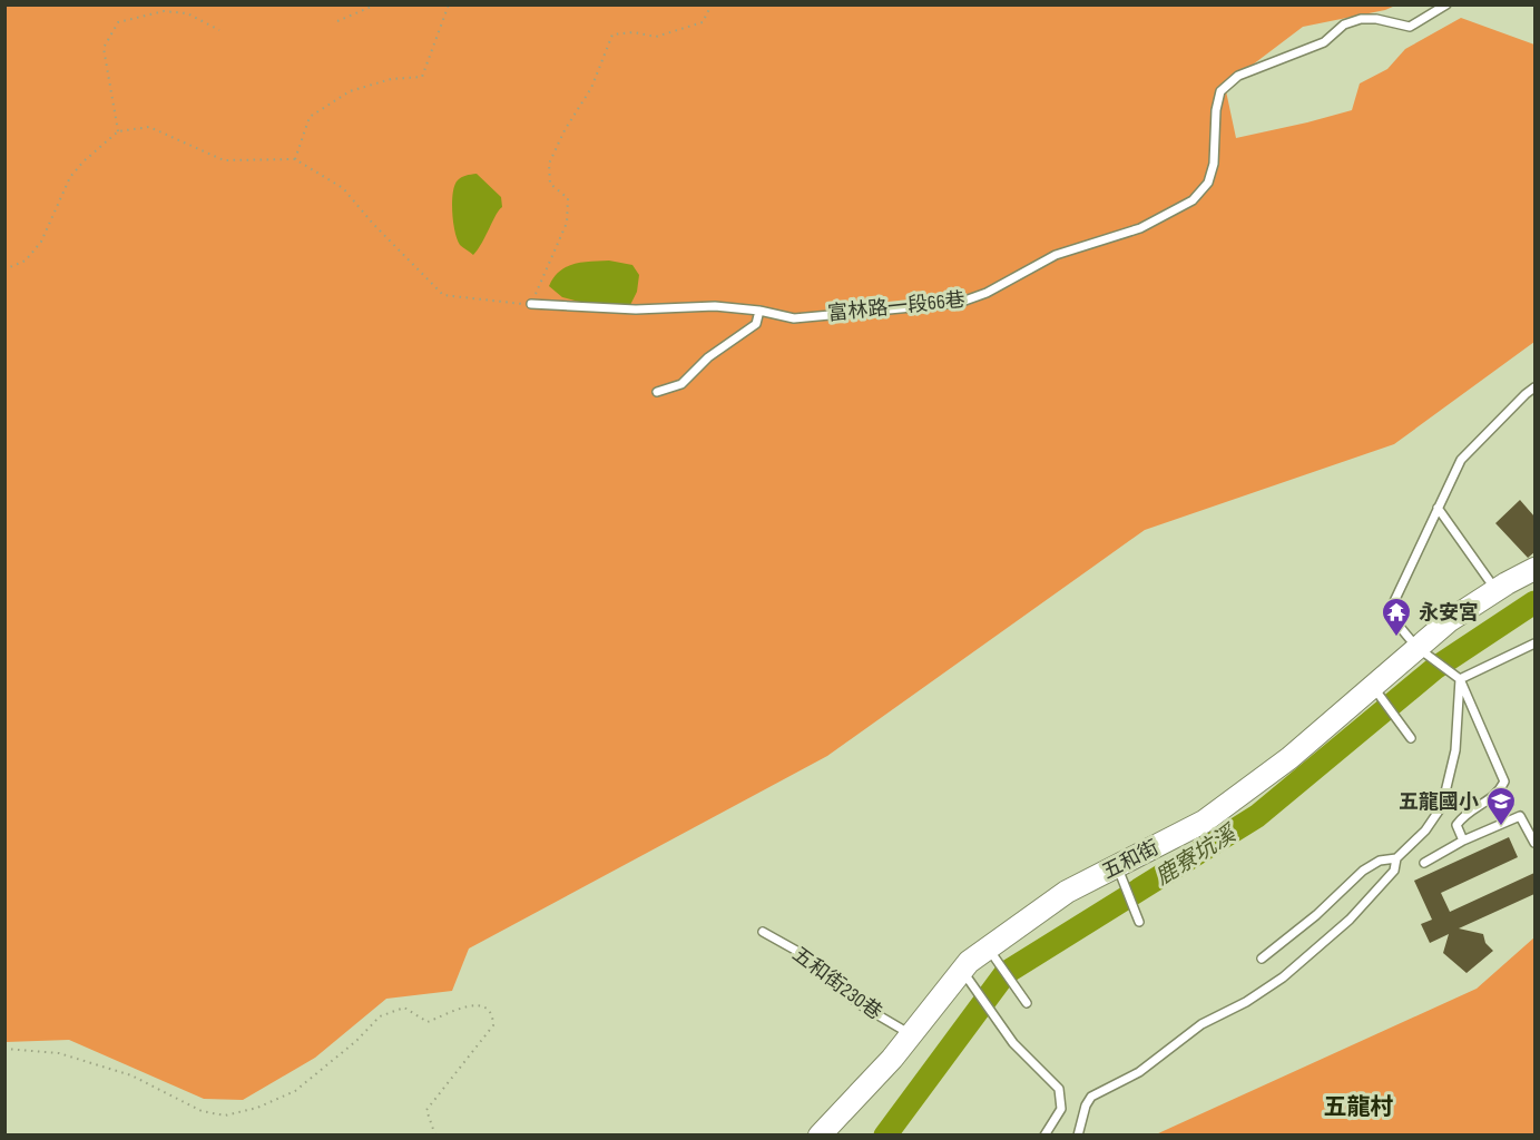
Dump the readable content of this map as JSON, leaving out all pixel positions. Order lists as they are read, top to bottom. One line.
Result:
{"streets":{"street":["五和街"],"lane":["富林路一段66巷","五和街230巷"]},"crossings":[["五和街","五和街230巷"]],"districts":["五龍村"],"water":["鹿寮坑溪"],"places":{"temple":["永安宮"],"school or university":["五龍國小"]}}
